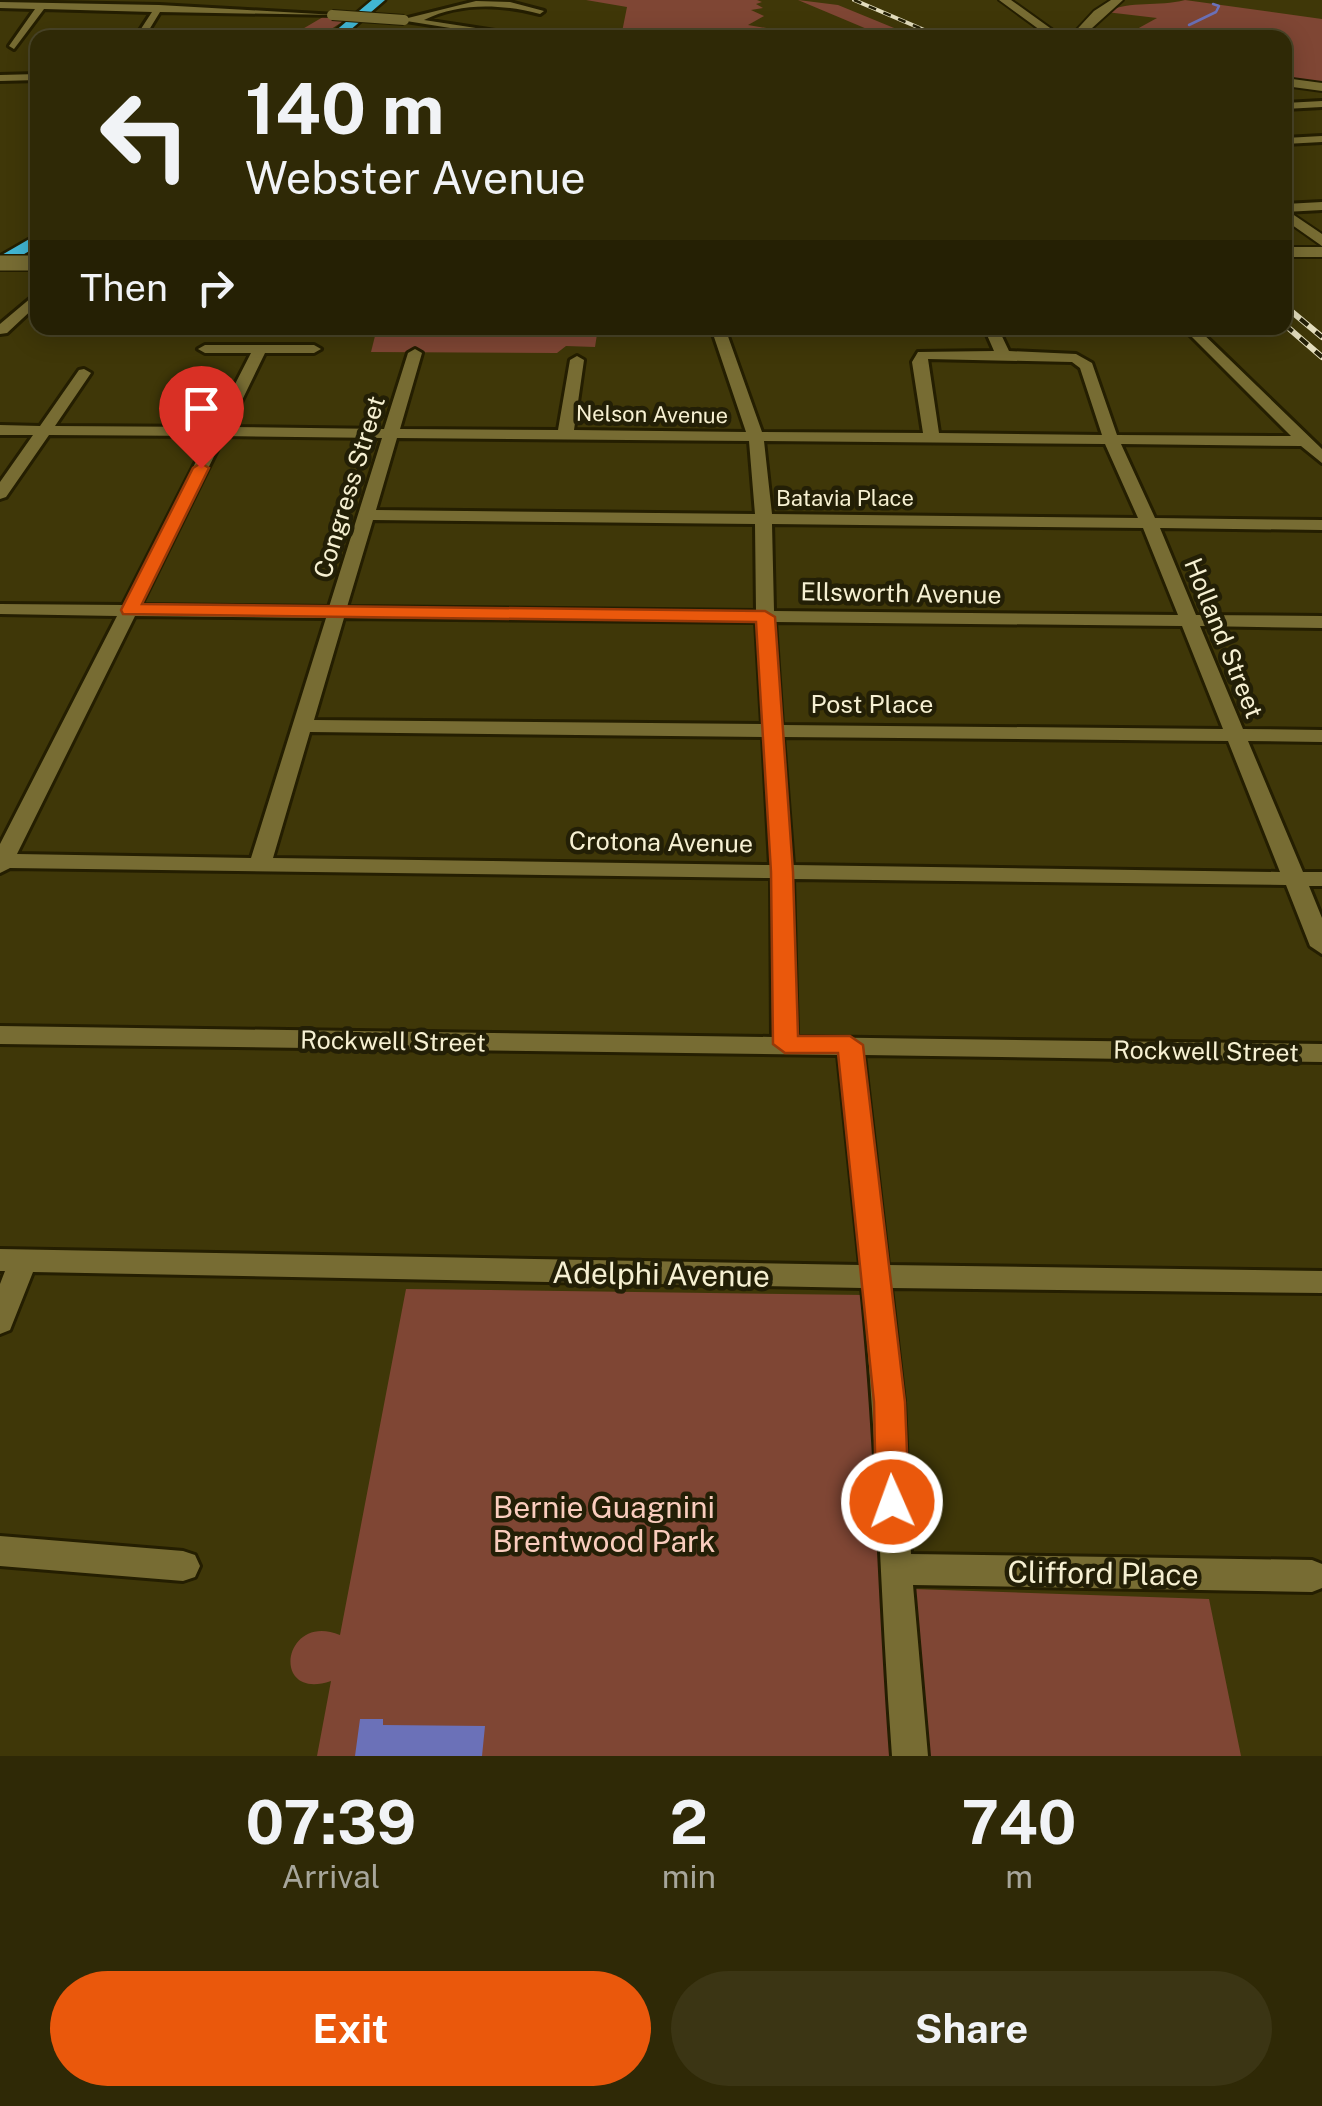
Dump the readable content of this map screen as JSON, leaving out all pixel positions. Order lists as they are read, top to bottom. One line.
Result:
{"streets":{"street":["Nelson Avenue","Congress Street","Batavia Place","Ellsworth Avenue","Holland Street","Post Place","Crotona Avenue","Rockwell Street","Adelphi Avenue","Clifford Place"]},"crossings":[["Nelson Avenue","Congress Street"],["Nelson Avenue","Holland Street"],["Congress Street","Batavia Place"],["Congress Street","Ellsworth Avenue"],["Congress Street","Post Place"],["Congress Street","Crotona Avenue"],["Batavia Place","Holland Street"],["Ellsworth Avenue","Holland Street"],["Holland Street","Post Place"],["Holland Street","Crotona Avenue"]],"parks":["Bernie Guagnini Brentwood Park"],"page":{"turn":["140 m","Webster Avenue"],"then":"Then","eta":["07:39","Arrival","2","min","740","m"],"buttons":["Exit","Share"]}}
